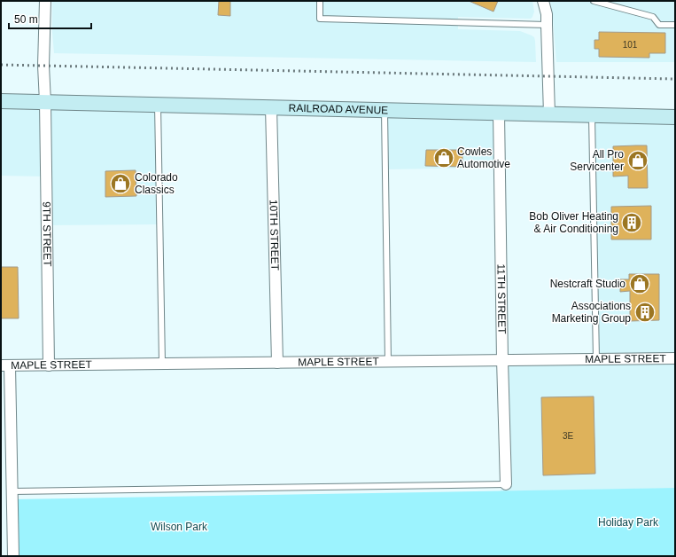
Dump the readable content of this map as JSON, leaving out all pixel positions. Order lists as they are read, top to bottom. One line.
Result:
{"streets":{"main road":["RAILROAD AVENUE"],"street":["9TH STREET","10TH STREET","11TH STREET","MAPLE STREET"]},"crossings":[["RAILROAD AVENUE","9TH STREET"],["RAILROAD AVENUE","10TH STREET"],["RAILROAD AVENUE","11TH STREET"],["9TH STREET","MAPLE STREET"],["10TH STREET","MAPLE STREET"],["11TH STREET","MAPLE STREET"]],"parks":["Holiday Park","Wilson Park"],"places":{"shop":["Cowles Automotive","All Pro Servicenter","Colorado Classics","Nestcraft Studio"],"building":["Bob Oliver Heating & Air Conditioning","Associations Marketing Group"]},"house_numbers":["101","3E"],"scale_bar":"50 m"}
